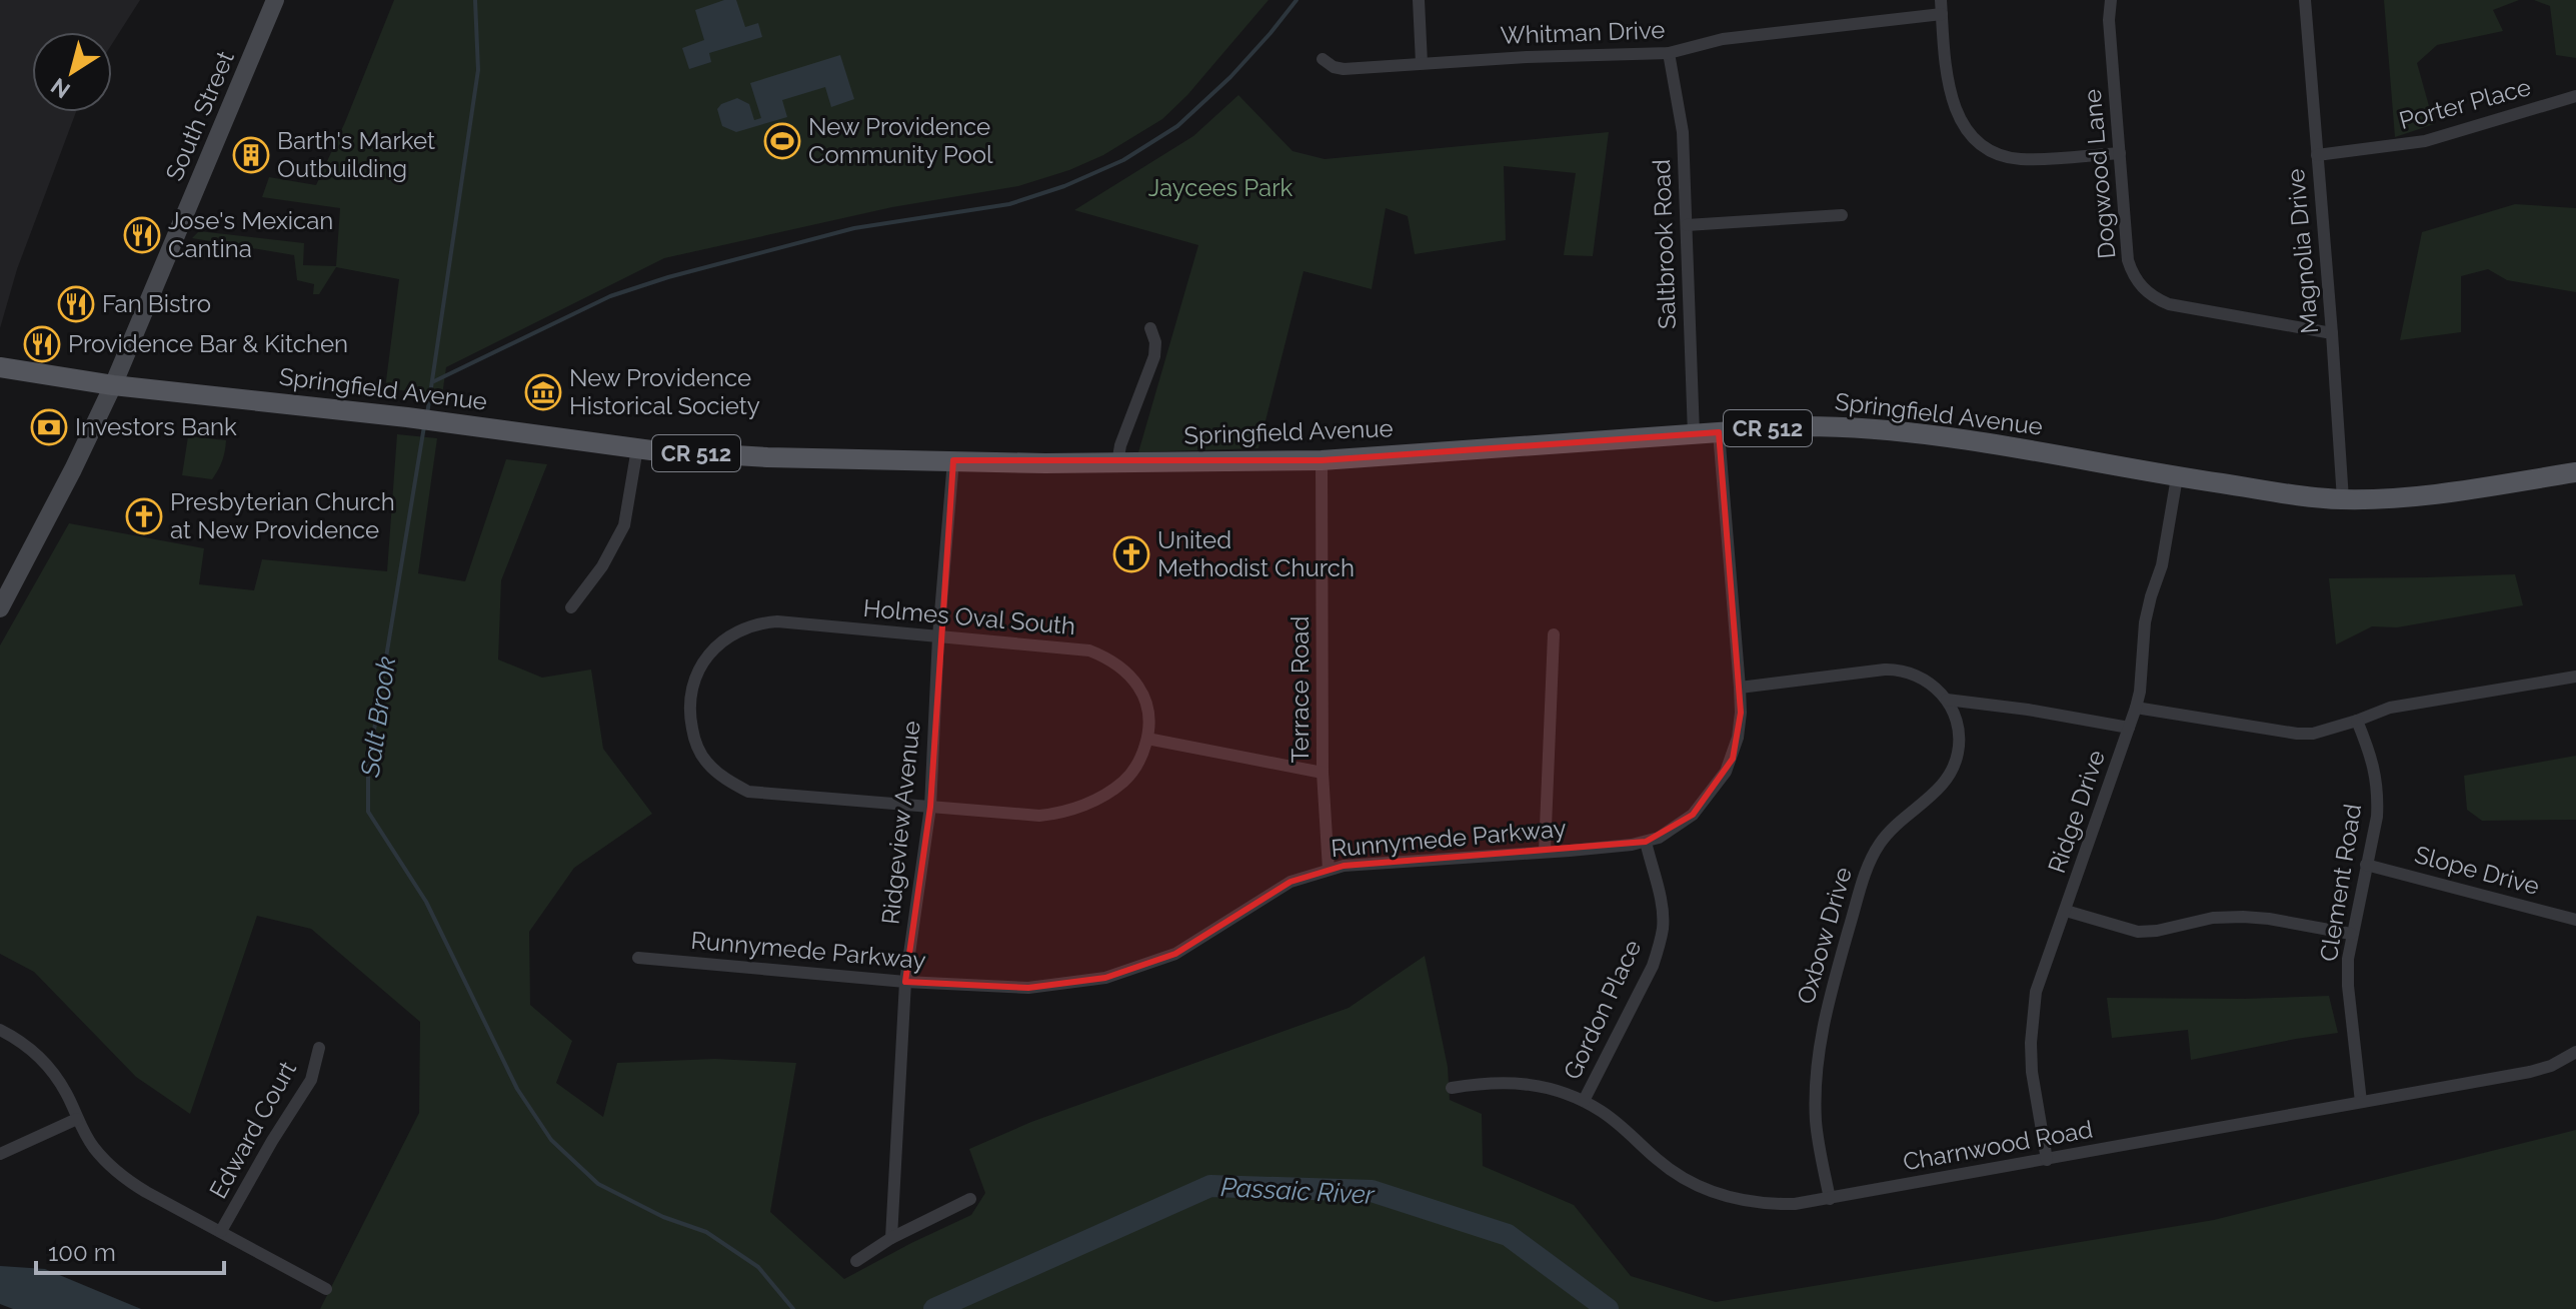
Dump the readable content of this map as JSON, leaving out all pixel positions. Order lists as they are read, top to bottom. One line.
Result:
{"streets":{"main road":["Springfield Avenue","CR 512"],"street":["Whitman Drive","Porter Place","South Street","Dogwood Lane","Saltbrook Road","Magnolia Drive","Holmes Oval South","Terrace Road","Ridge Drive","Ridgeview Avenue","Runnymede Parkway","Slope Drive","Clement Road","Oxbow Drive","Gordon Place","Edward Court","Charnwood Road"]},"crossings":[["Whitman Drive","Saltbrook Road"],["Porter Place","Magnolia Drive"],["South Street","Springfield Avenue"],["Dogwood Lane","Magnolia Drive"],["Saltbrook Road","Springfield Avenue"],["Magnolia Drive","Springfield Avenue"],["Springfield Avenue","Terrace Road"],["Springfield Avenue","Ridge Drive"],["Springfield Avenue","Ridgeview Avenue"],["Springfield Avenue","Runnymede Parkway"],["Holmes Oval South","Ridgeview Avenue"],["Terrace Road","Runnymede Parkway"],["Ridge Drive","Charnwood Road"],["Ridgeview Avenue","Runnymede Parkway"],["Runnymede Parkway","Gordon Place"],["Slope Drive","Clement Road"],["Clement Road","Charnwood Road"],["Oxbow Drive","Charnwood Road"],["Gordon Place","Charnwood Road"]],"water":["Salt Brook","Passaic River"],"parks":["Jaycees Park"],"places":{"sports":["New Providence Community Pool"],"building":["Barth's Market Outbuilding"],"restaurant":["Jose's Mexican Cantina","Fan Bistro","Providence Bar & Kitchen"],"museum":["New Providence Historical Society"],"bank":["Investors Bank"],"church":["Presbyterian Church at New Providence","United Methodist Church"]},"scale_bar":"100 m","north":"bottom left"}
